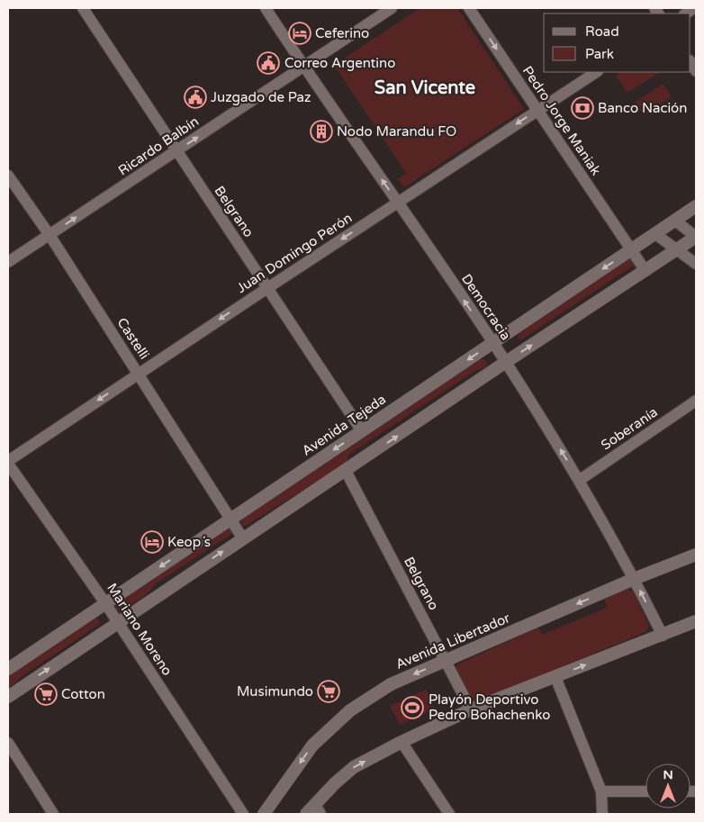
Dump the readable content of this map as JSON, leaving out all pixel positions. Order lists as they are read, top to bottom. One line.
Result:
{"streets":{"main road":["Avenida Tejeda","Avenida Libertador"],"street":["Pedro Jorge Maniak","Ricardo Balbín","Belgrano","Juan Domingo Perón","Democracia","Castelli","Soberanía","Mariano Moreno"]},"crossings":[["Pedro Jorge Maniak","Juan Domingo Perón"],["Pedro Jorge Maniak","Avenida Tejeda"],["Ricardo Balbín","Belgrano"],["Ricardo Balbín","Democracia"],["Ricardo Balbín","Castelli"],["Belgrano","Juan Domingo Perón"],["Belgrano","Avenida Tejeda"],["Belgrano","Avenida Libertador"],["Juan Domingo Perón","Democracia"],["Juan Domingo Perón","Castelli"],["Juan Domingo Perón","Mariano Moreno"],["Democracia","Avenida Tejeda"],["Democracia","Soberanía"],["Democracia","Avenida Libertador"],["Castelli","Avenida Tejeda"],["Avenida Tejeda","Mariano Moreno"]],"one_way":["Pedro Jorge Maniak","Ricardo Balbín","Juan Domingo Perón","Democracia"],"districts":["San Vicente"],"places":{"hotel":["Ceferino","Keop´s"],"public building":["Correo Argentino","Juzgado de Paz"],"bank":["Banco Nación"],"building":["Nodo Marandu FO"],"supermarket":["Musimundo","Cotton"],"sports":["Playón Deportivo Pedro Bohachenko"]},"legend":["Road","Park"],"north":"top"}
